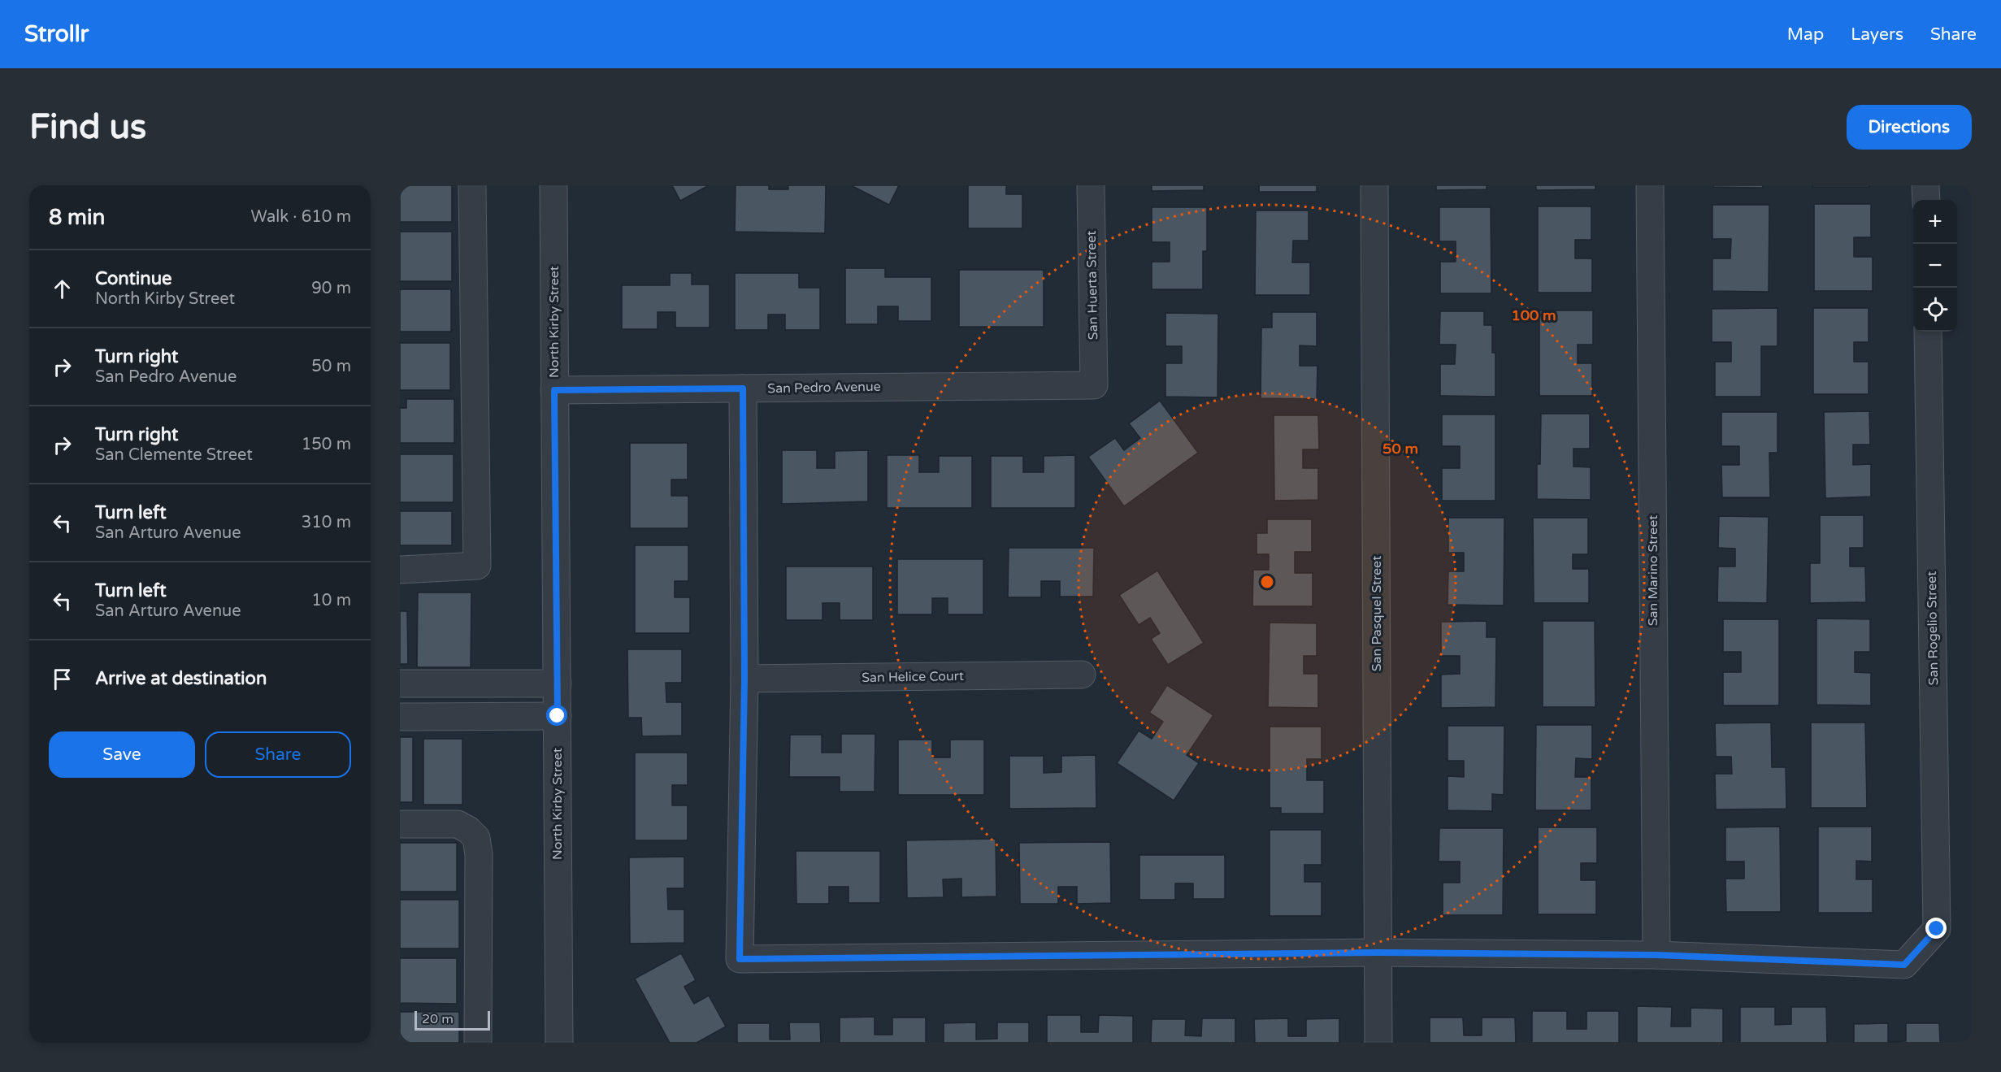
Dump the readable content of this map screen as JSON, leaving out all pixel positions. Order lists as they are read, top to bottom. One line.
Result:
{"streets":{"street":["San Huerta Street","North Kirby Street","San Pedro Avenue","San Marino Street","San Pasquel Street","San Rogelio Street","San Helice Court"]},"crossings":[["San Huerta Street","San Pedro Avenue"],["North Kirby Street","San Pedro Avenue"],["San Marino Street","San Rogelio Street"]],"scale_bar":"20 m","page":{"header":"Strollr","nav":["Map","Layers","Share"],"buttons":["Directions",["Save","Share"]],"title":"Find us","heading":["8 min","Walk · 610 m"],"map_buttons":["+","−"],"list":[["Continue","North Kirby Street","90 m"],["Turn right","San Pedro Avenue","50 m"],["Turn right","San Clemente Street","150 m"],["Turn left","San Arturo Avenue","310 m"],["Turn left","San Arturo Avenue","10 m"],"Arrive at destination"],"scale":"20 m"},"rings":["100 m","50 m"]}
